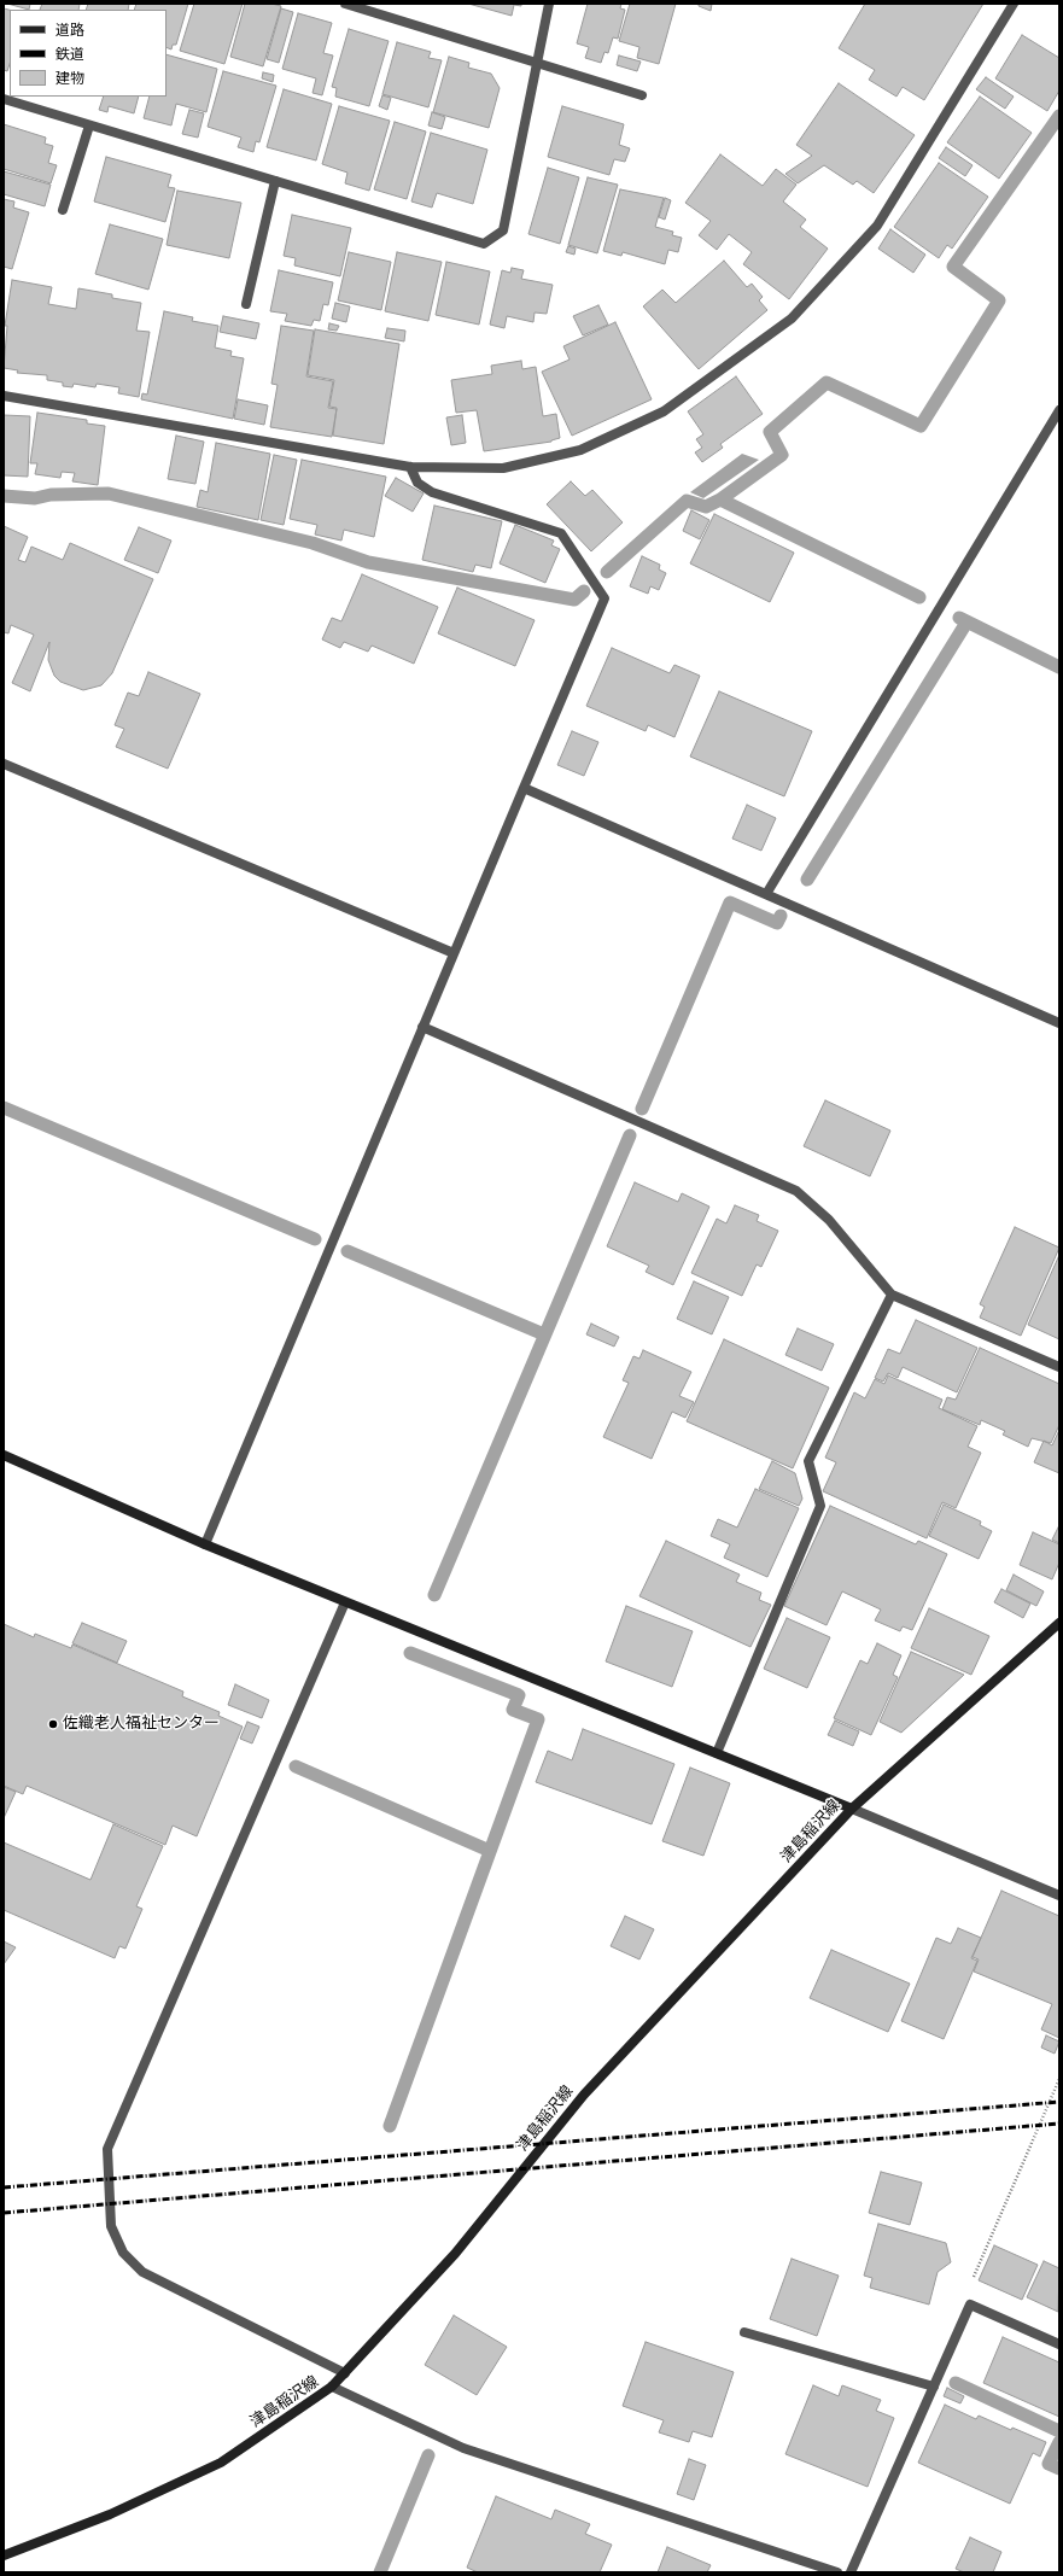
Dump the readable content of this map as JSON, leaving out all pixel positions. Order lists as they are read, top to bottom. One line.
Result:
{"streets":{"main road":["津島稲沢線"]},"places":["佐織老人福祉センター"],"legend":["道路","鉄道","建物"]}
